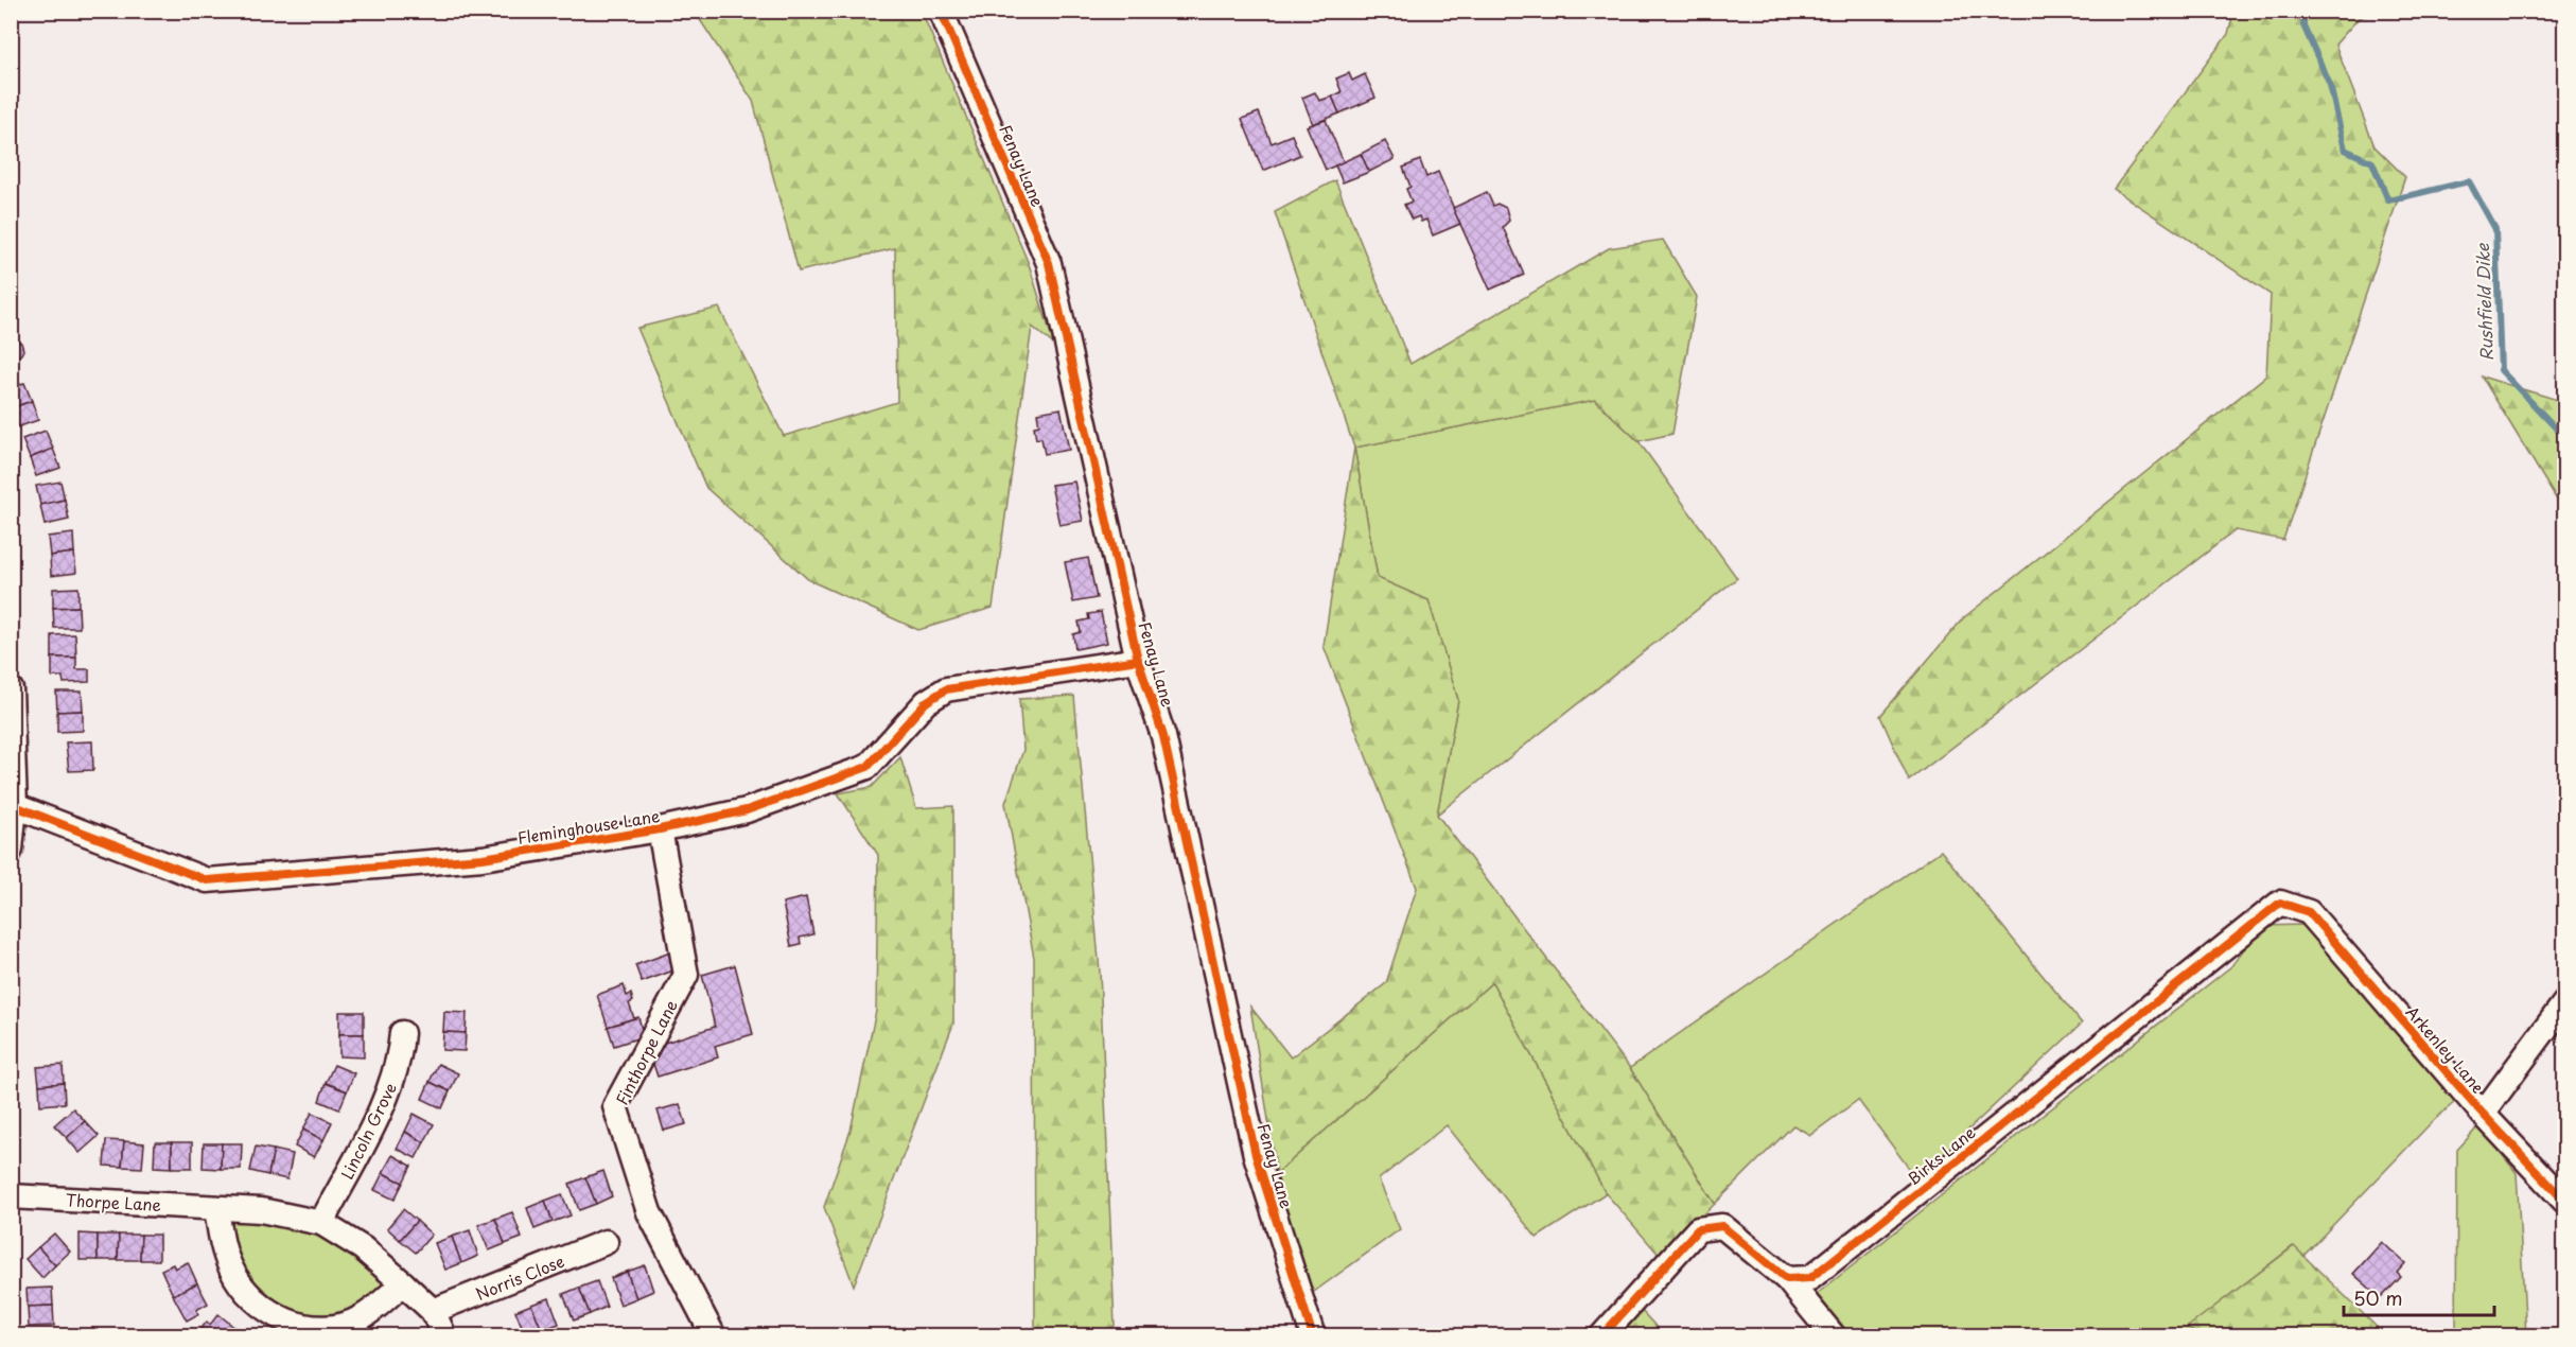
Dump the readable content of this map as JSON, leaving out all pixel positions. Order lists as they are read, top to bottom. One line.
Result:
{"streets":{"street":["Fenay Lane","Fleminghouse Lane","Arkenley Lane","Finthorpe Lane","Lincoln Grove","Birks Lane","Thorpe Lane","Norris Close"]},"crossings":[["Fenay Lane","Fleminghouse Lane"],["Fleminghouse Lane","Finthorpe Lane"],["Arkenley Lane","Birks Lane"],["Lincoln Grove","Thorpe Lane"],["Thorpe Lane","Norris Close"]],"water":["Rushfield Dike"],"scale_bar":"50 m"}
